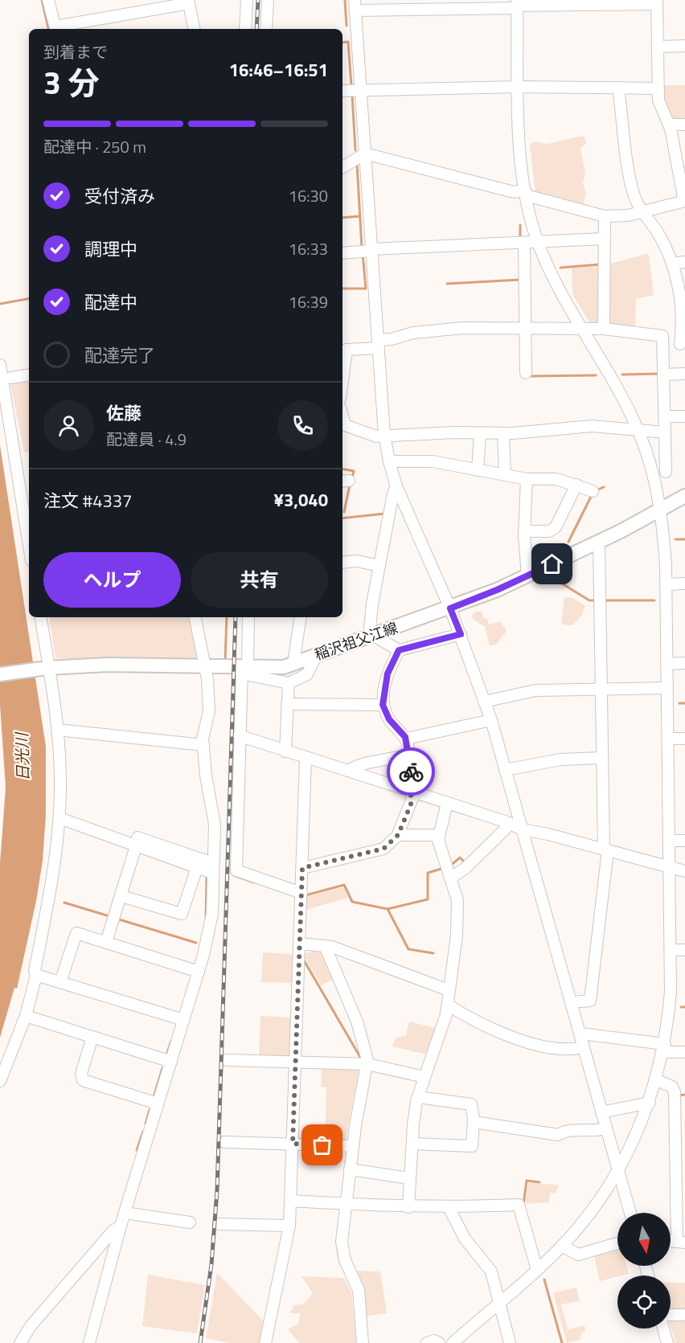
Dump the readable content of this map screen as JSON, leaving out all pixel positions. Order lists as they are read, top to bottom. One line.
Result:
{"streets":{"main road":["稲沢祖父江線"]},"water":["日光川"],"north":"bottom","page":{"heading":["3 分","到着まで","16:46–16:51"],"panel":["佐藤","配達員 · 4.9","注文 #4337","¥3,040"],"bar":"配達中 · 250 m","list":[["受付済み","16:30"],["調理中","16:33"],["配達中","16:39"],"配達完了"],"buttons":["ヘルプ","共有"]}}
